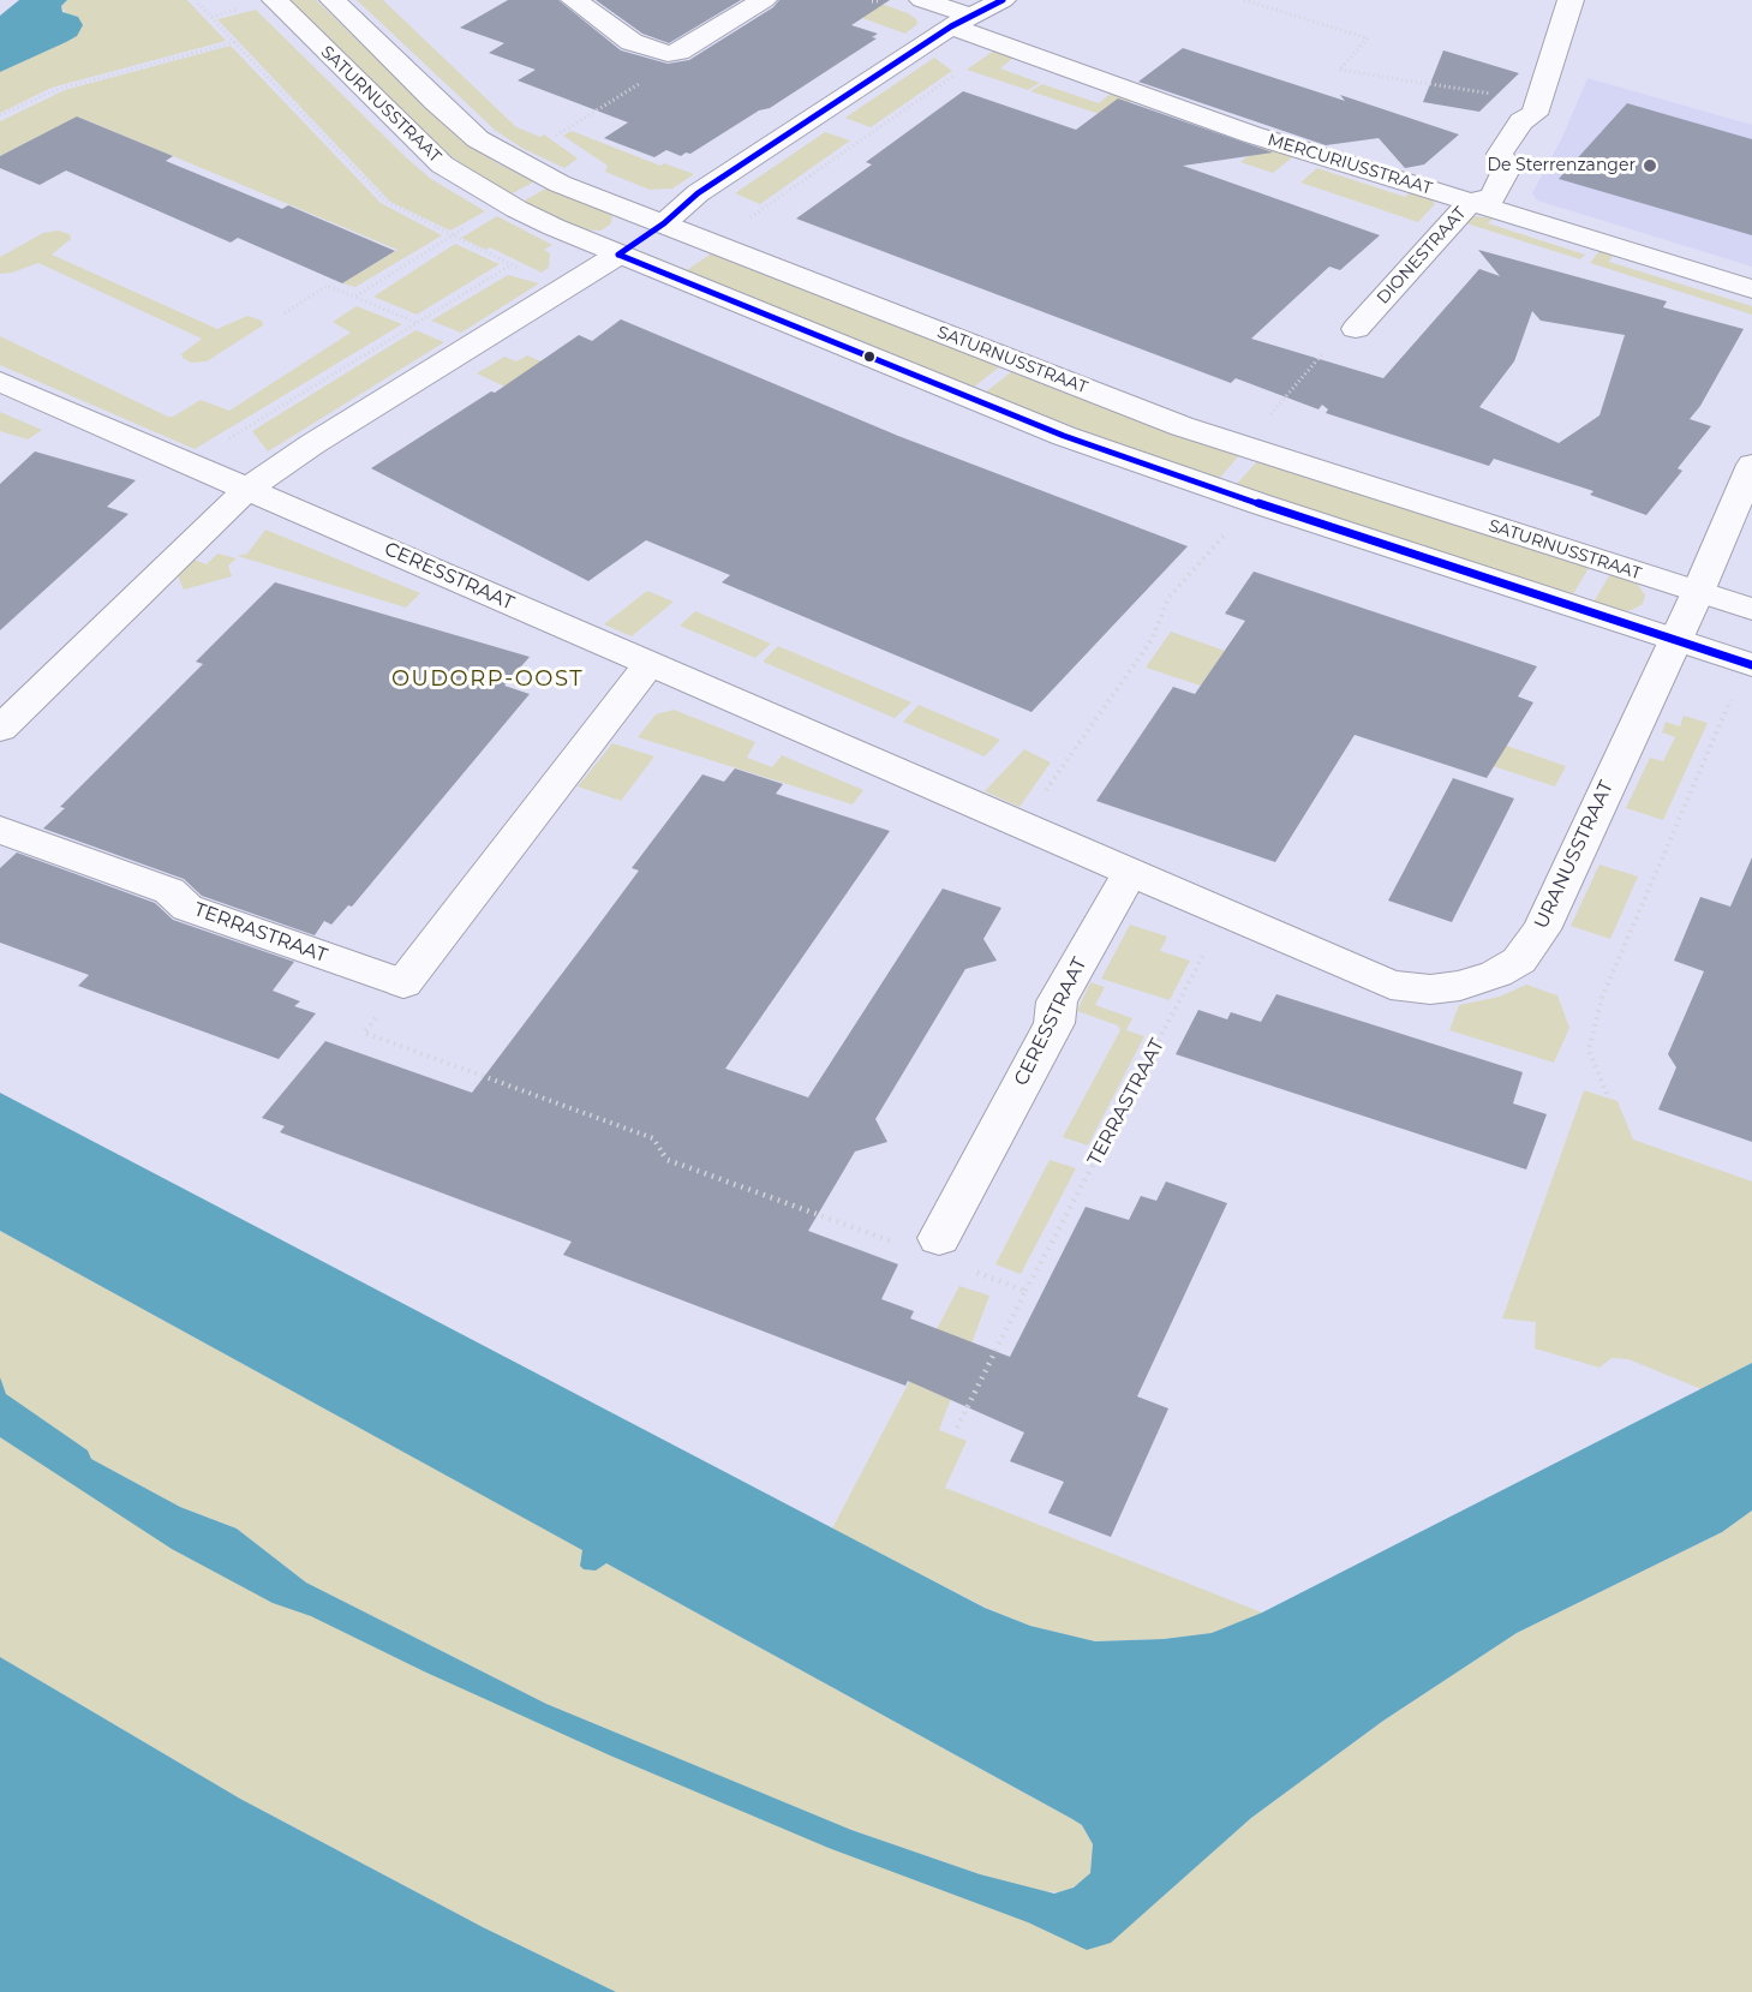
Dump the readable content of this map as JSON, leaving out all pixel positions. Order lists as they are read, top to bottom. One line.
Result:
{"streets":{"street":["SATURNUSSTRAAT","MERCURIUSSTRAAT","DIONESTRAAT","CERESSTRAAT","URANUSSTRAAT","TERRASTRAAT"]},"crossings":[["SATURNUSSTRAAT","URANUSSTRAAT"],["MERCURIUSSTRAAT","DIONESTRAAT"],["CERESSTRAAT","URANUSSTRAAT"],["URANUSSTRAAT","TERRASTRAAT"]],"districts":["OUDORP-OOST"],"places":["De Sterrenzanger"]}
